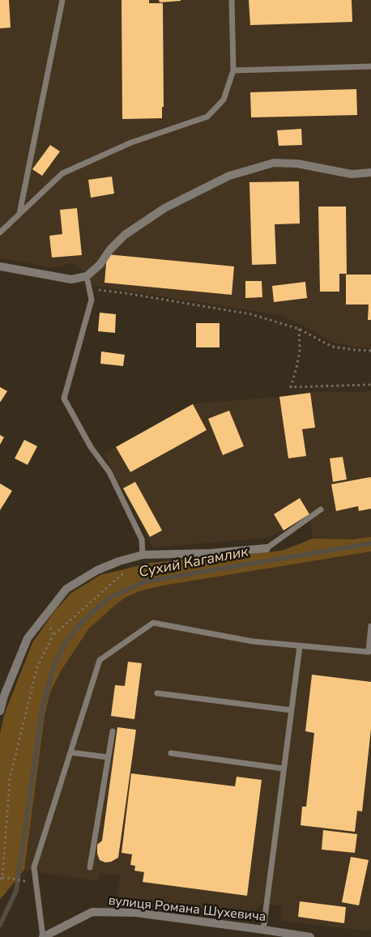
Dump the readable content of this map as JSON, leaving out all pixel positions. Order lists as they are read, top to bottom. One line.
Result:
{"streets":{"street":["вулиця Романа Шухевича"]},"water":["Сухий Кагамлик"]}
